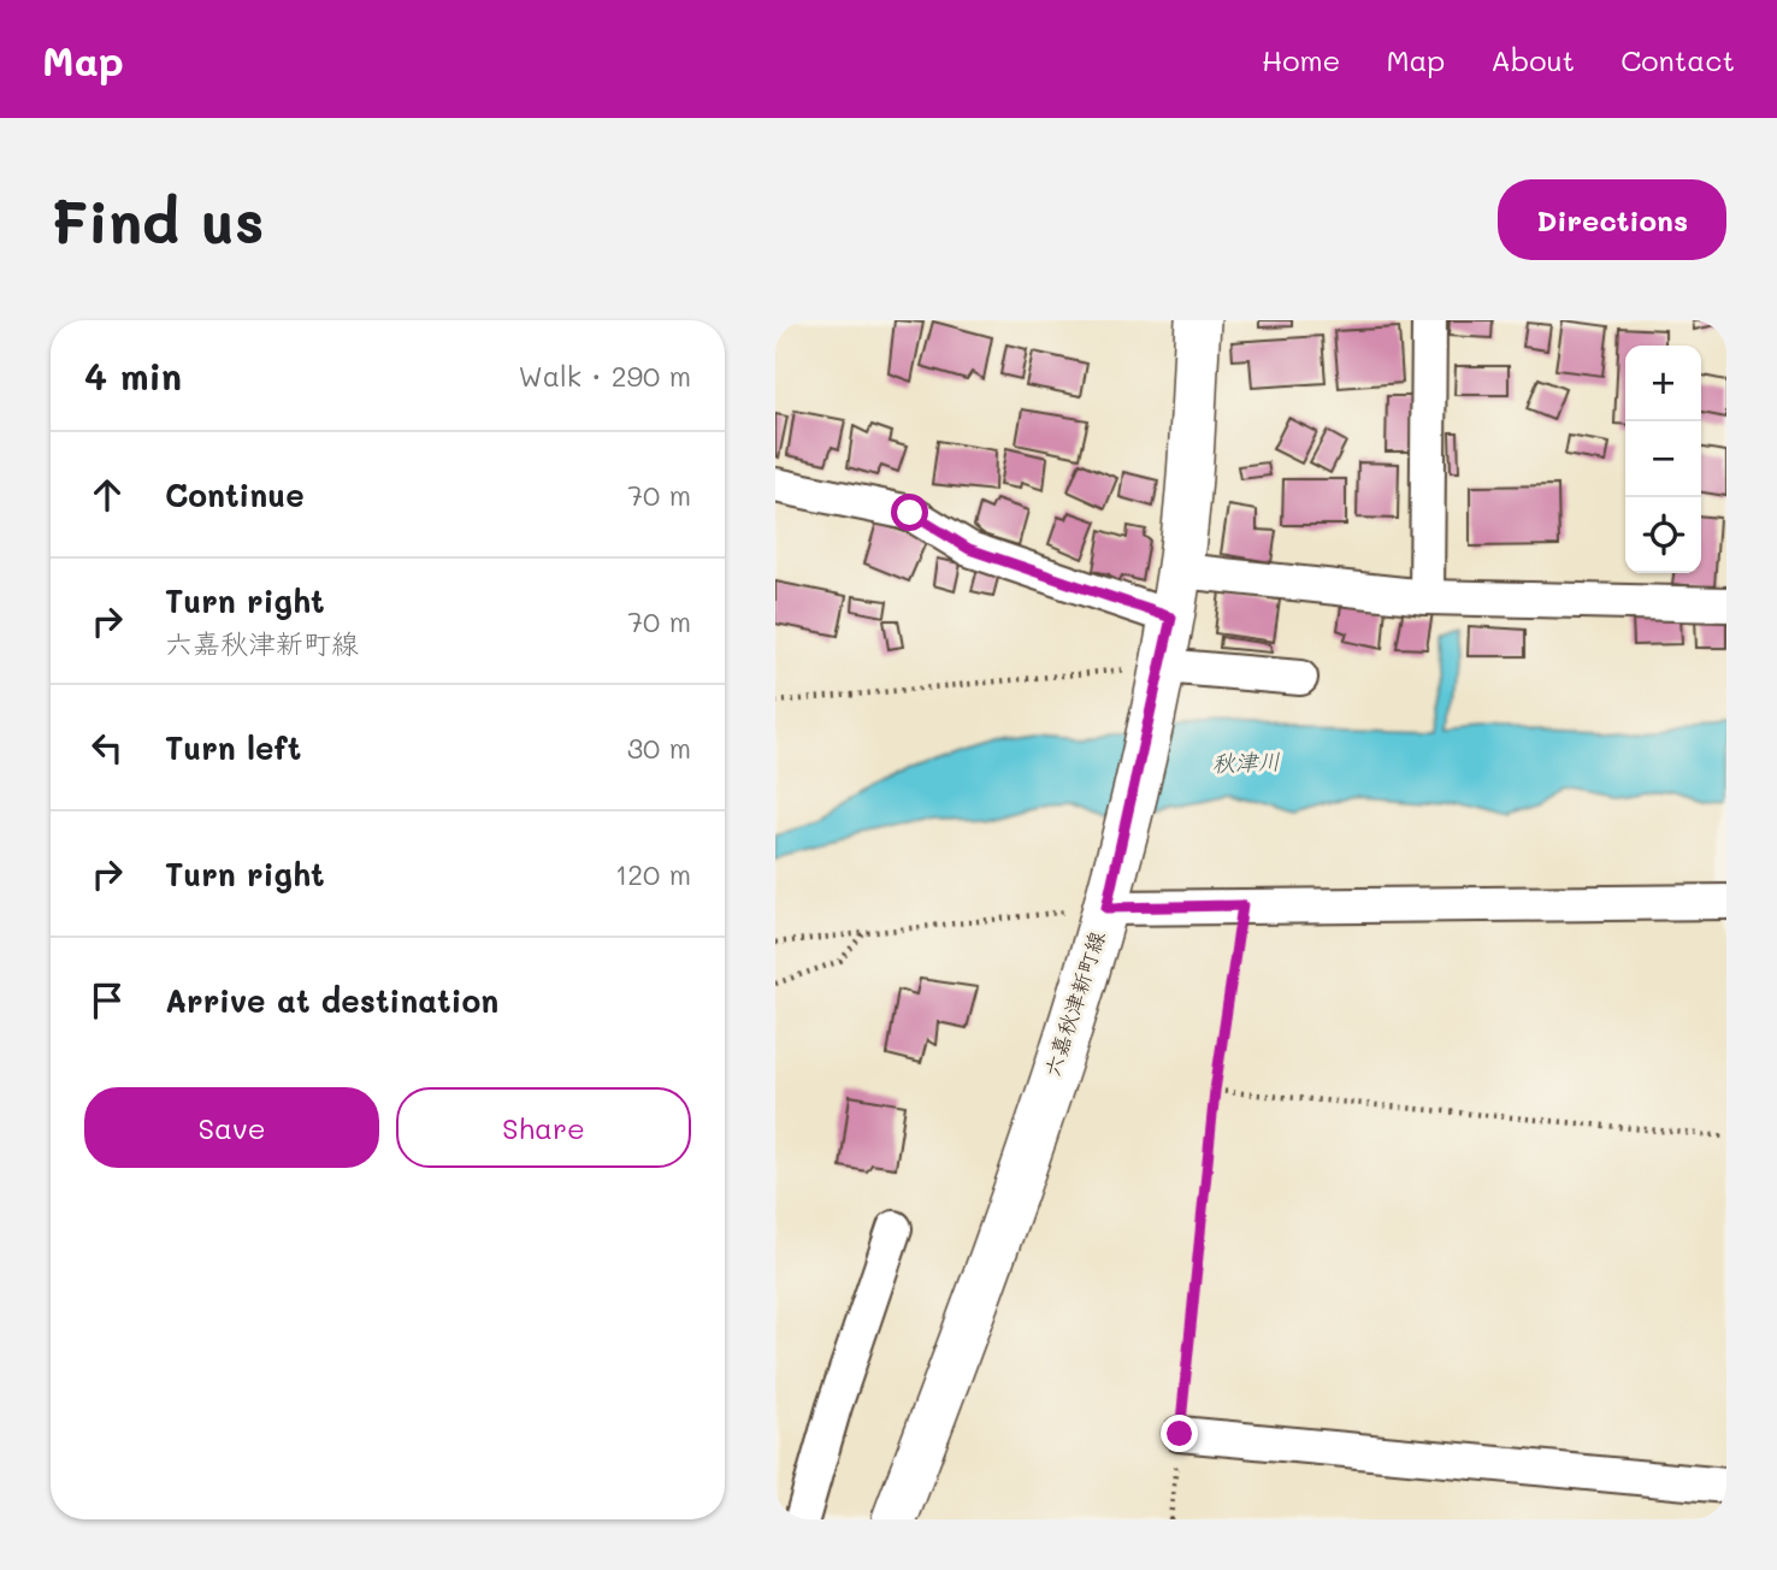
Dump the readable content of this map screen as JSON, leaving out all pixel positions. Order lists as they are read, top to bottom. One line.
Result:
{"streets":{"main road":["六嘉秋津新町線"]},"water":["秋津川"],"page":{"header":"Map","nav":["Home","Map","About","Contact"],"buttons":["Directions",["Save","Share"]],"title":"Find us","heading":["4 min","Walk · 290 m"],"map_buttons":["+","−"],"list":[["Continue","70 m"],["Turn right","六嘉秋津新町線","70 m"],["Turn left","30 m"],["Turn right","120 m"],"Arrive at destination"]}}
